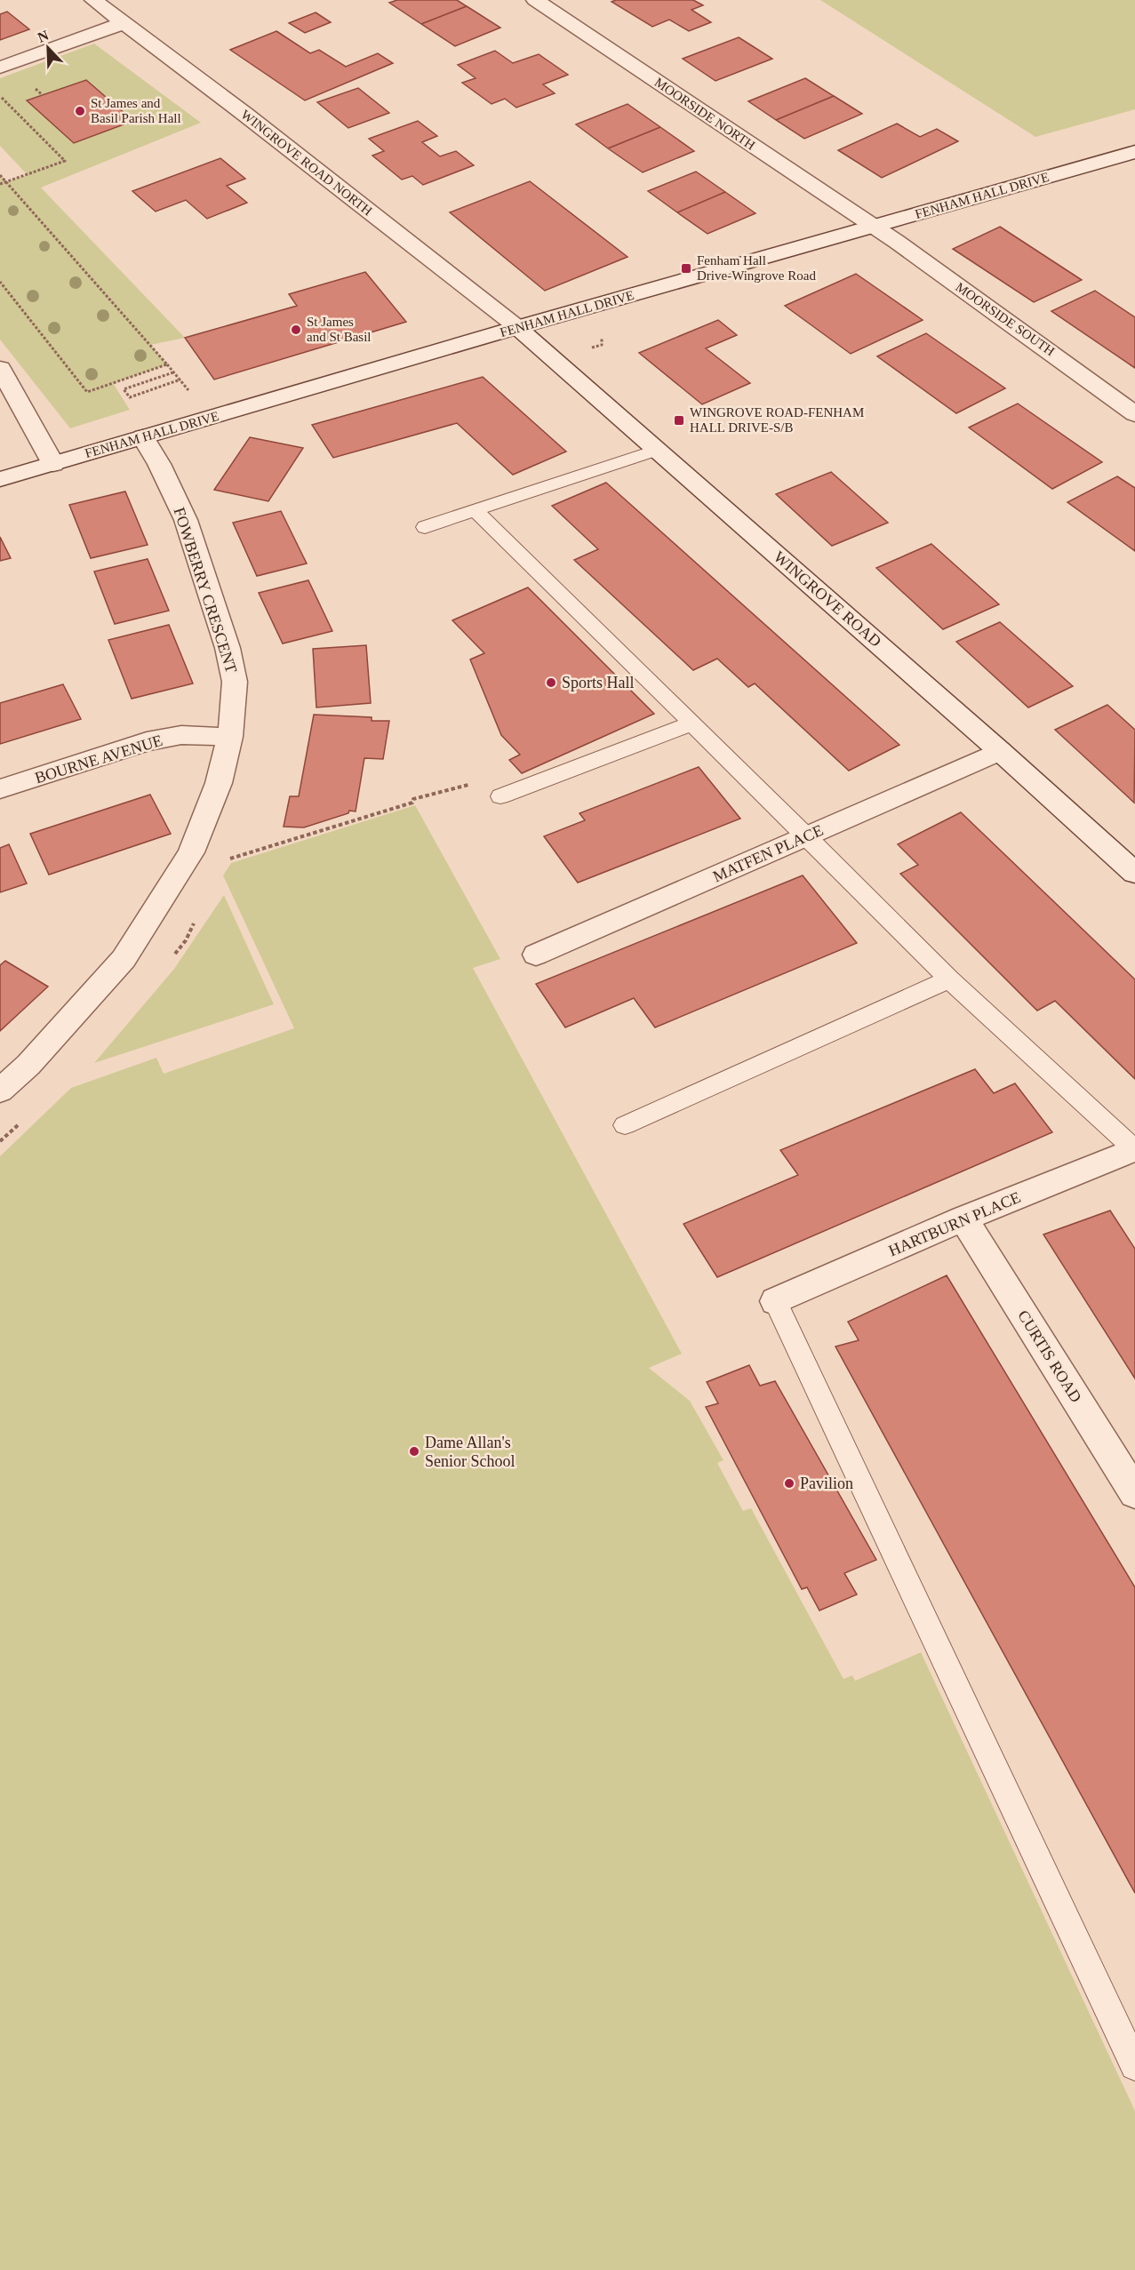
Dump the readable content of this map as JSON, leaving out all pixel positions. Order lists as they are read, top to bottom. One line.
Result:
{"streets":{"street":["MOORSIDE NORTH","WINGROVE ROAD NORTH","FENHAM HALL DRIVE","MOORSIDE SOUTH","FOWBERRY CRESCENT","WINGROVE ROAD","BOURNE AVENUE","MATFEN PLACE","HARTBURN PLACE","CURTIS ROAD"]},"crossings":[["MOORSIDE NORTH","FENHAM HALL DRIVE"],["MOORSIDE NORTH","MOORSIDE SOUTH"],["WINGROVE ROAD NORTH","FENHAM HALL DRIVE"],["WINGROVE ROAD NORTH","WINGROVE ROAD"],["FENHAM HALL DRIVE","MOORSIDE SOUTH"],["FENHAM HALL DRIVE","FOWBERRY CRESCENT"],["FENHAM HALL DRIVE","WINGROVE ROAD"],["FOWBERRY CRESCENT","BOURNE AVENUE"],["WINGROVE ROAD","MATFEN PLACE"],["HARTBURN PLACE","CURTIS ROAD"]],"places":{"other":["St James and Basil Parish Hall","St James and St Basil","Sports Hall","Dame Allan's Senior School","Pavilion"],"transit":["Fenham Hall Drive-Wingrove Road","WINGROVE ROAD-FENHAM HALL DRIVE-S/B"]},"north":"top left"}
